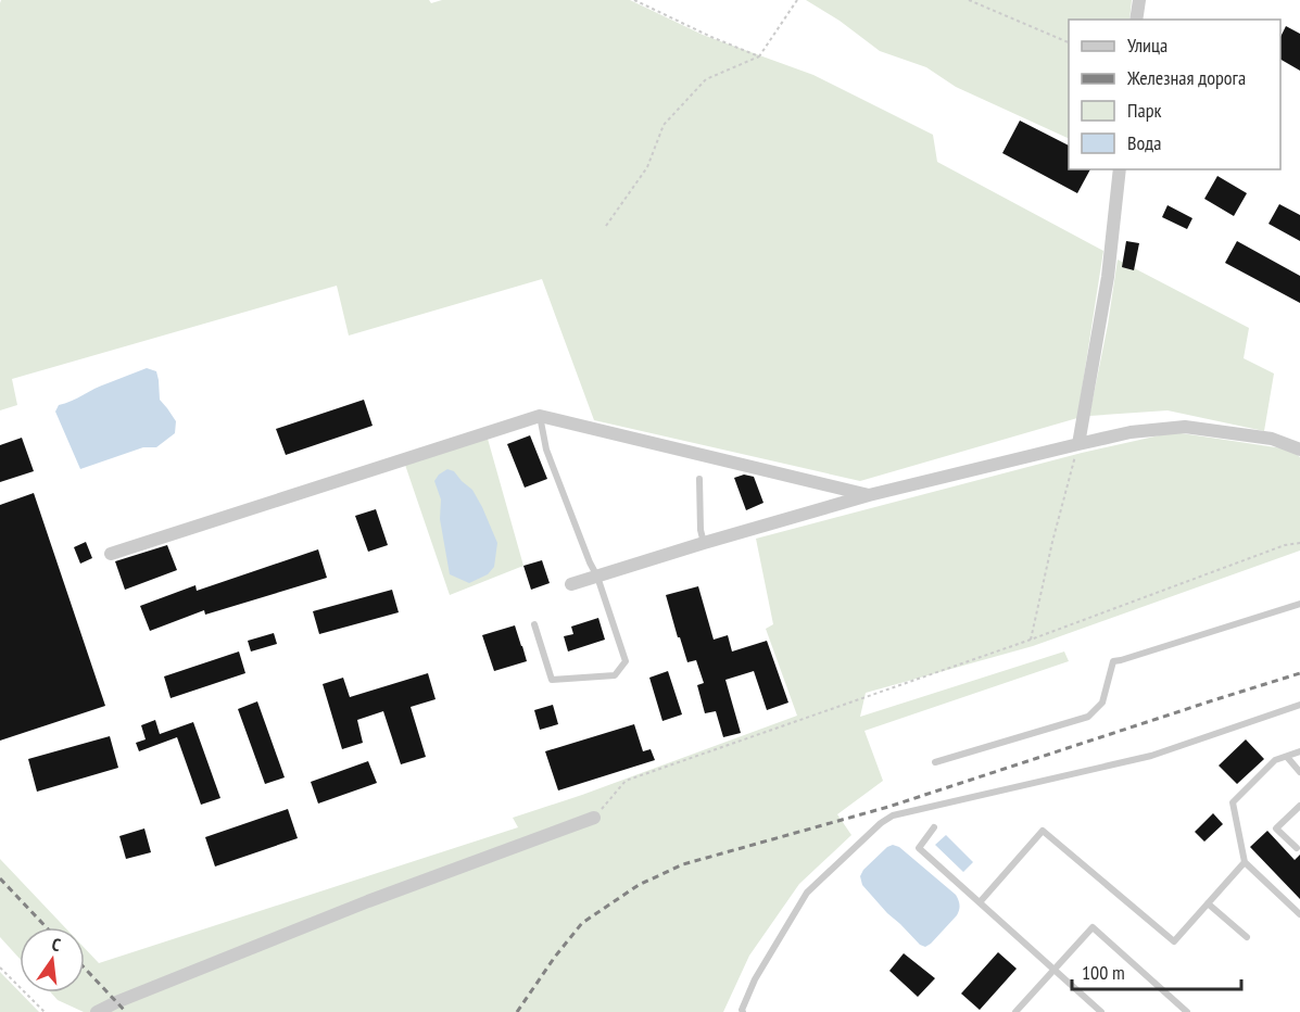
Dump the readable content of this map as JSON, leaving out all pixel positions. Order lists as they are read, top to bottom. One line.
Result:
{"legend":["Улица","Железная дорога","Парк","Вода"],"scale_bar":"100 m","north":"top"}
